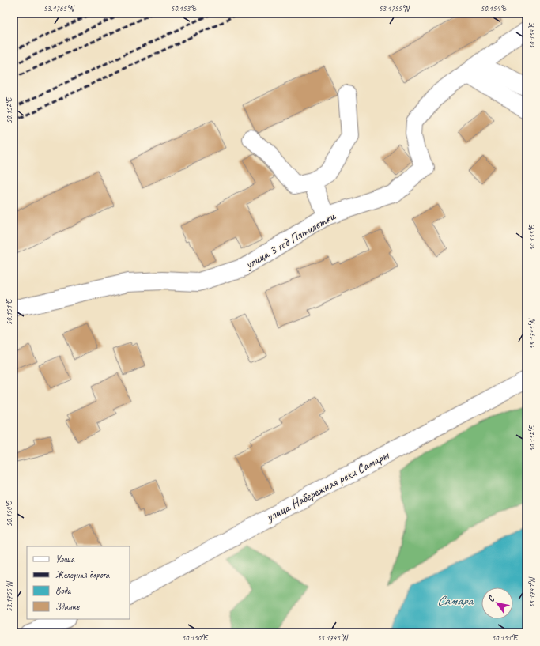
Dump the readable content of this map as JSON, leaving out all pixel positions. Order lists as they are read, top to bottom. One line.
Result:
{"streets":{"street":["улица 3 год Пятилетки","улица Набережная реки Самары"]},"water":["Самара"],"legend":["Улица","Железная дорога","Вода","Здание"],"north":"top left","coordinates":["53.1765°N","50.153°E","53.1755°N","50.154°E","50.152°E","50.151°E","53.1745°N","50.150°E","53.1740°N"]}
